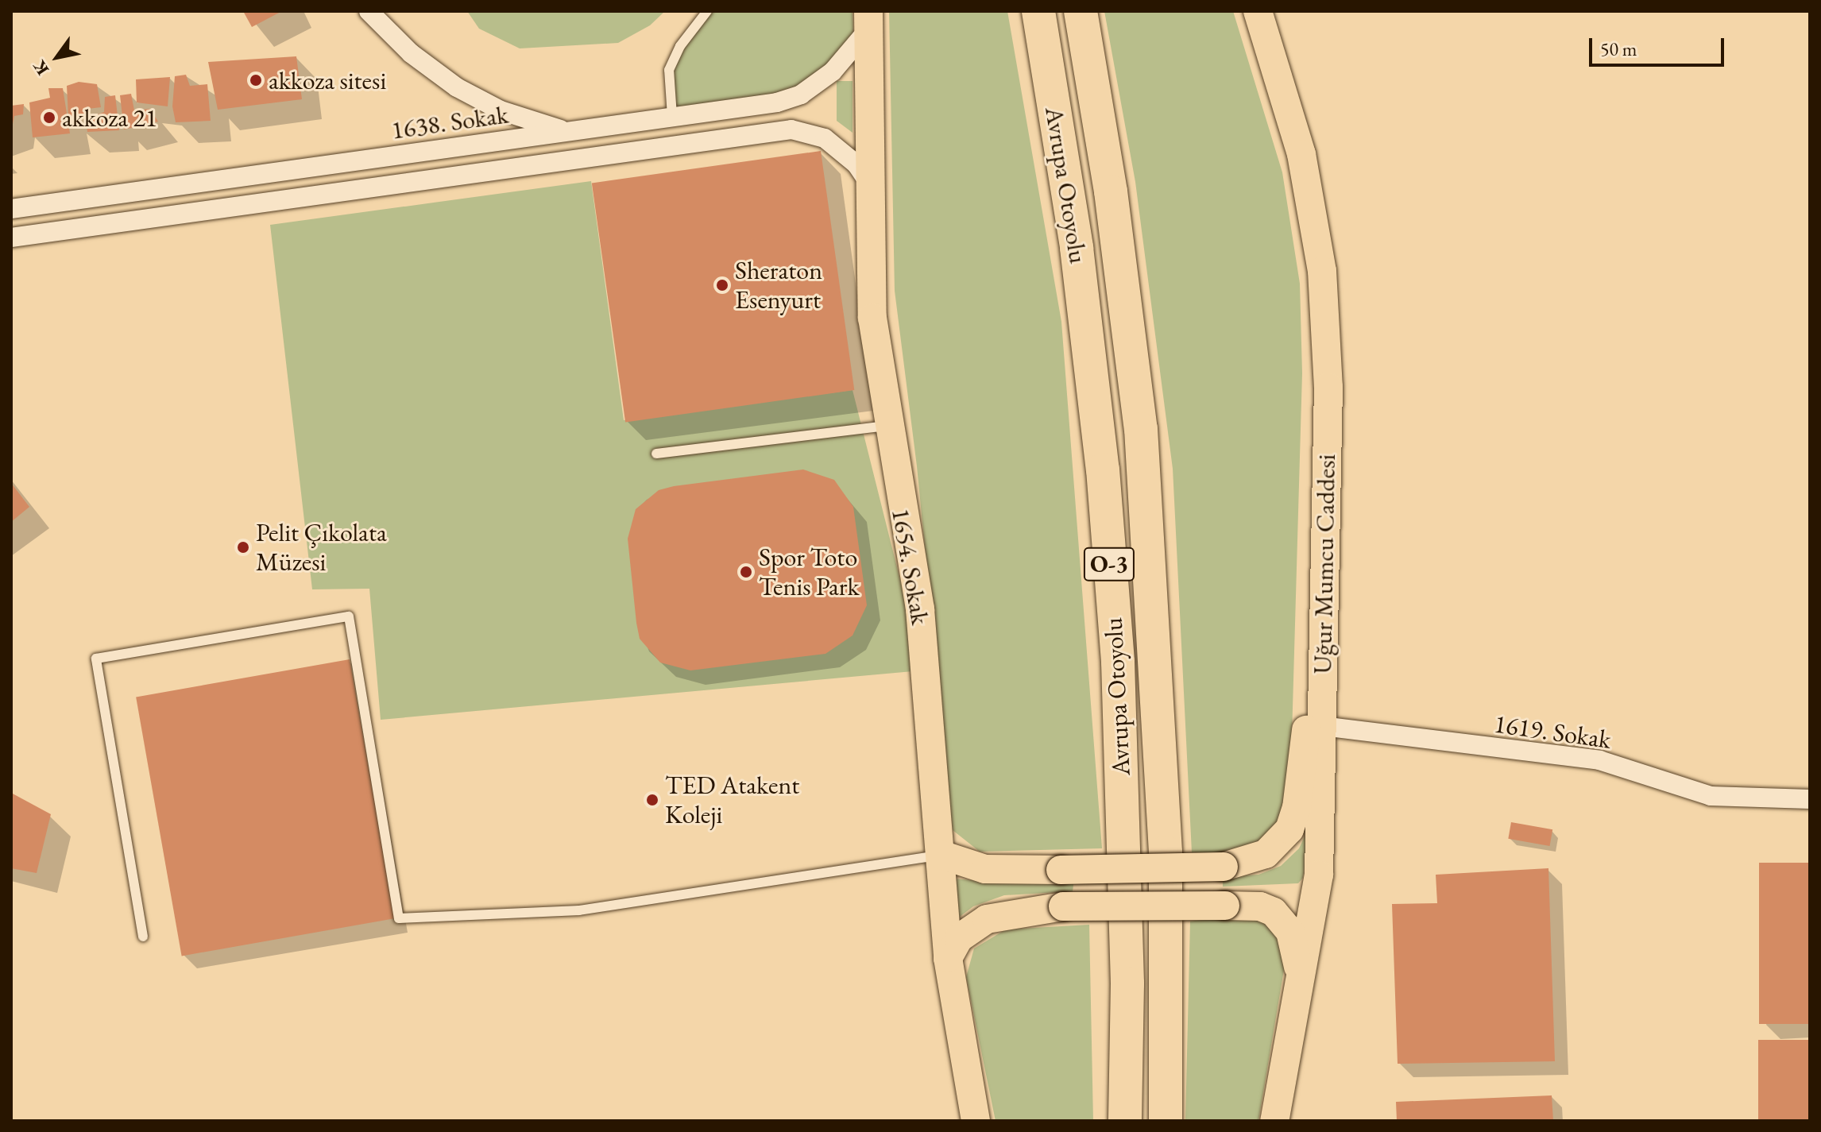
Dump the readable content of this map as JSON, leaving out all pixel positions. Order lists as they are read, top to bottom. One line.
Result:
{"streets":{"highway":["Avrupa Otoyolu","O-3"],"main road":["Uğur Mumcu Caddesi","1654. Sokak"],"street":["1638. Sokak","1619. Sokak"]},"crossings":[["1638. Sokak","1654. Sokak"],["Uğur Mumcu Caddesi","1619. Sokak"]],"places":["akkoza sitesi","akkoza 21","Sheraton Esenyurt","Pelit Çıkolata Müzesi","Spor Toto Tenis Park","TED Atakent Koleji"],"scale_bar":"50 m","north":"bottom left"}
